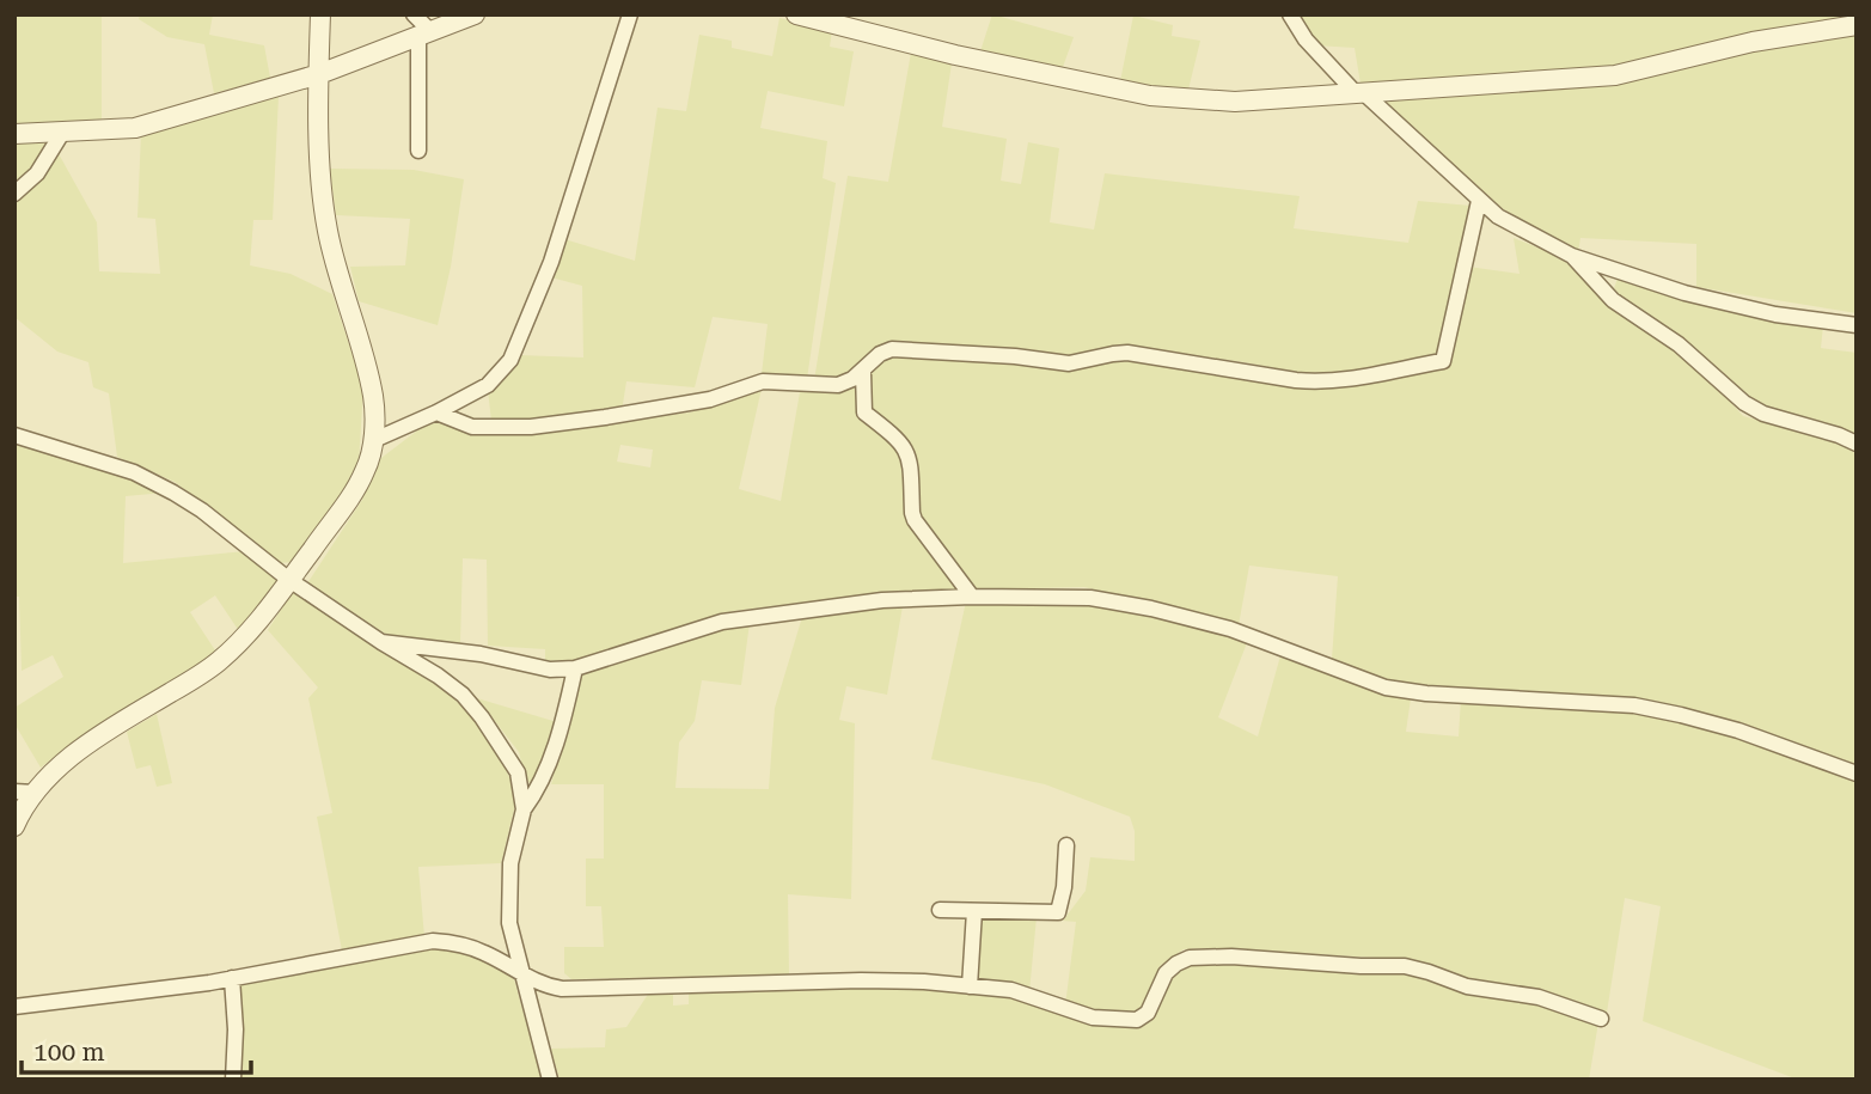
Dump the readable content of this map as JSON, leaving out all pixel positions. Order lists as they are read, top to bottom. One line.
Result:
{"scale_bar":"100 m"}
